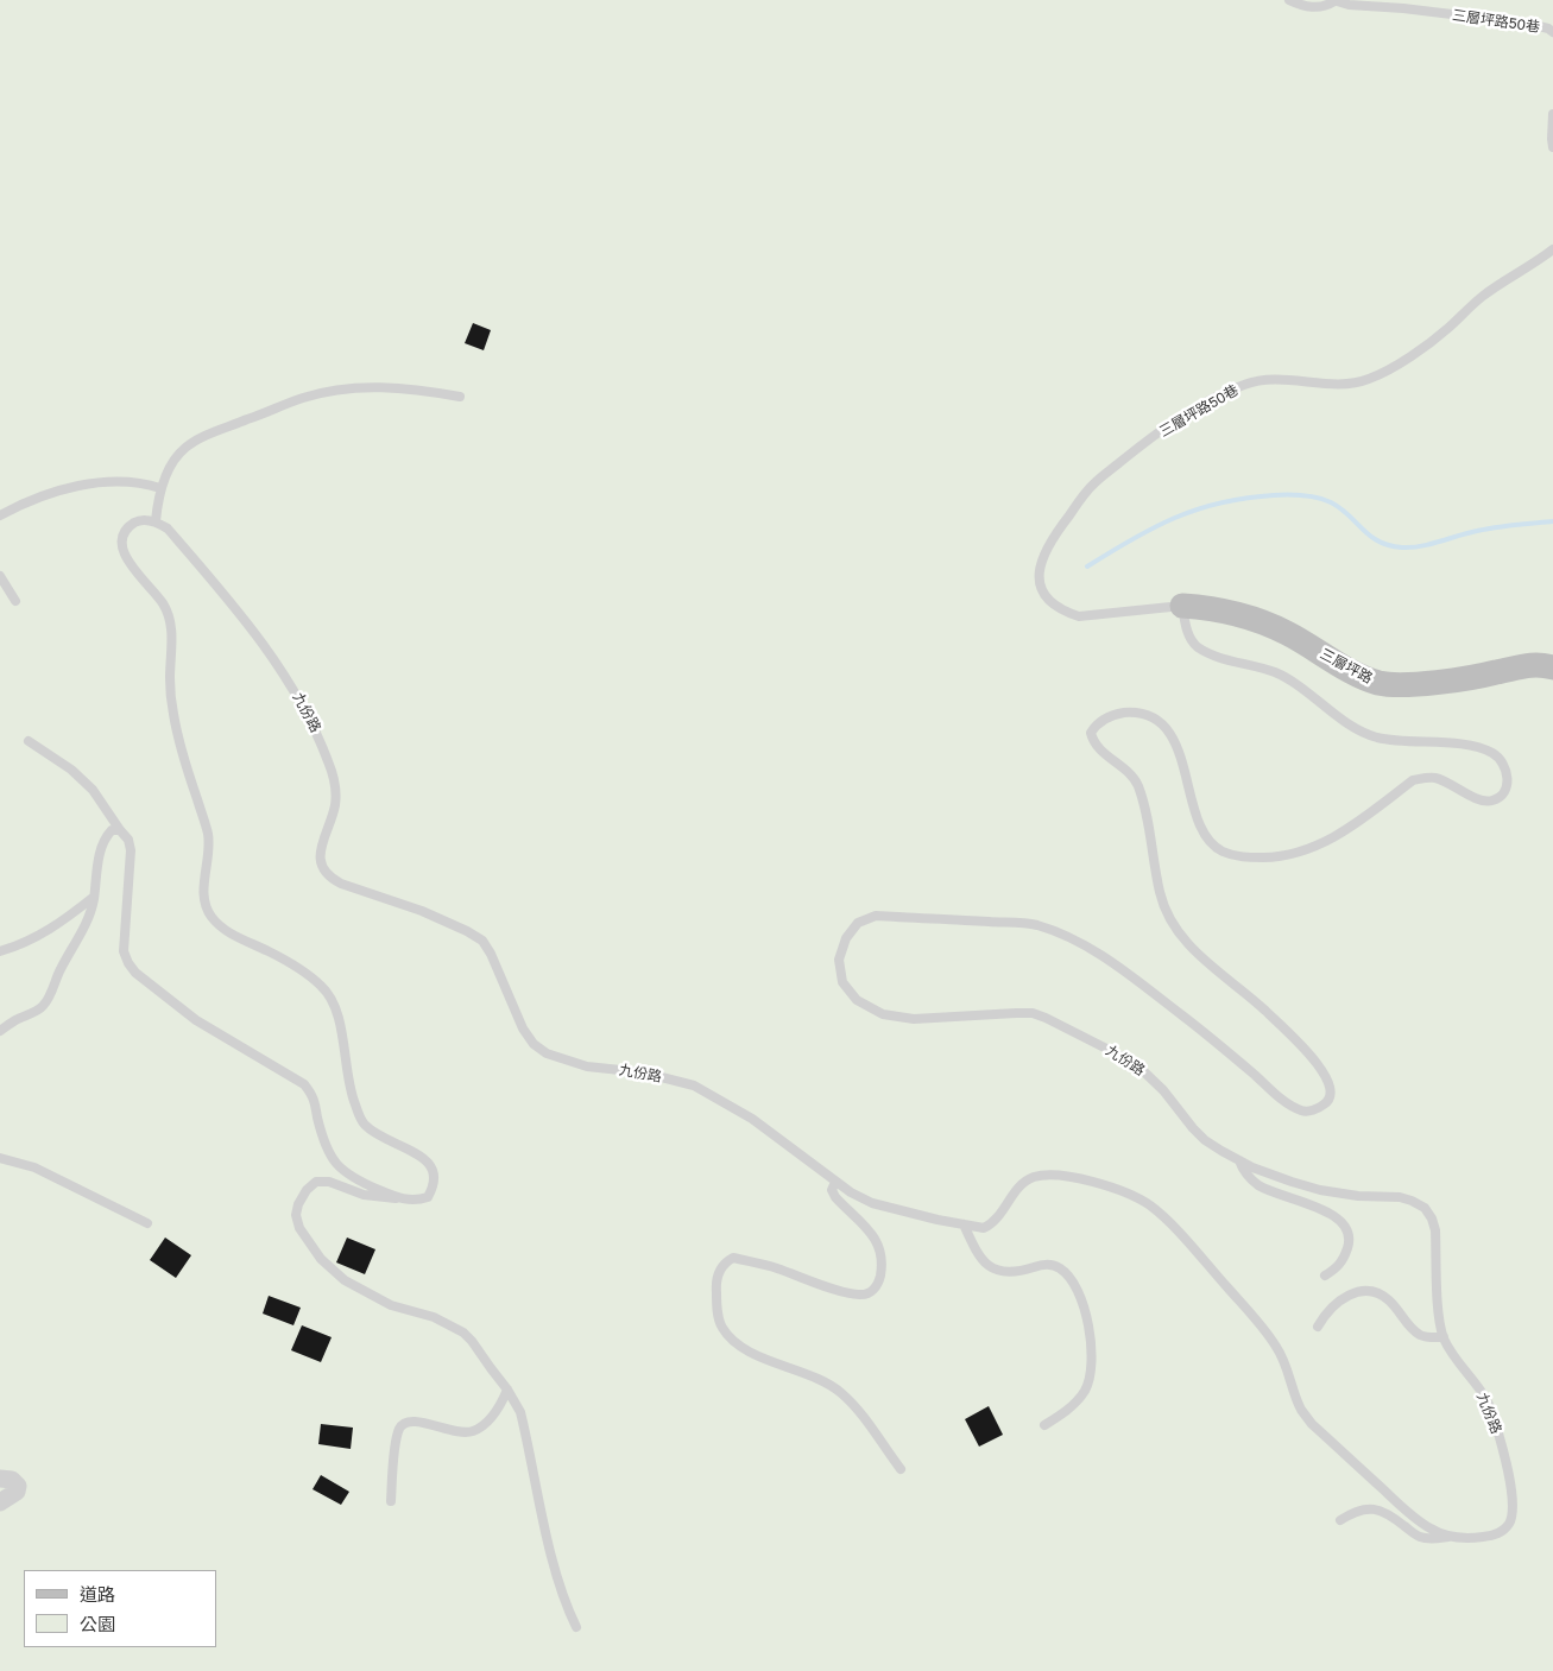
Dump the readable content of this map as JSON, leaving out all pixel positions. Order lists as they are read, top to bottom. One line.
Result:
{"streets":{"street":["三層坪路"],"lane":["三層坪路50巷","九份路"]},"crossings":[["三層坪路50巷","三層坪路"],["三層坪路50巷","九份路"],["三層坪路","九份路"]],"legend":["道路","公園"]}
